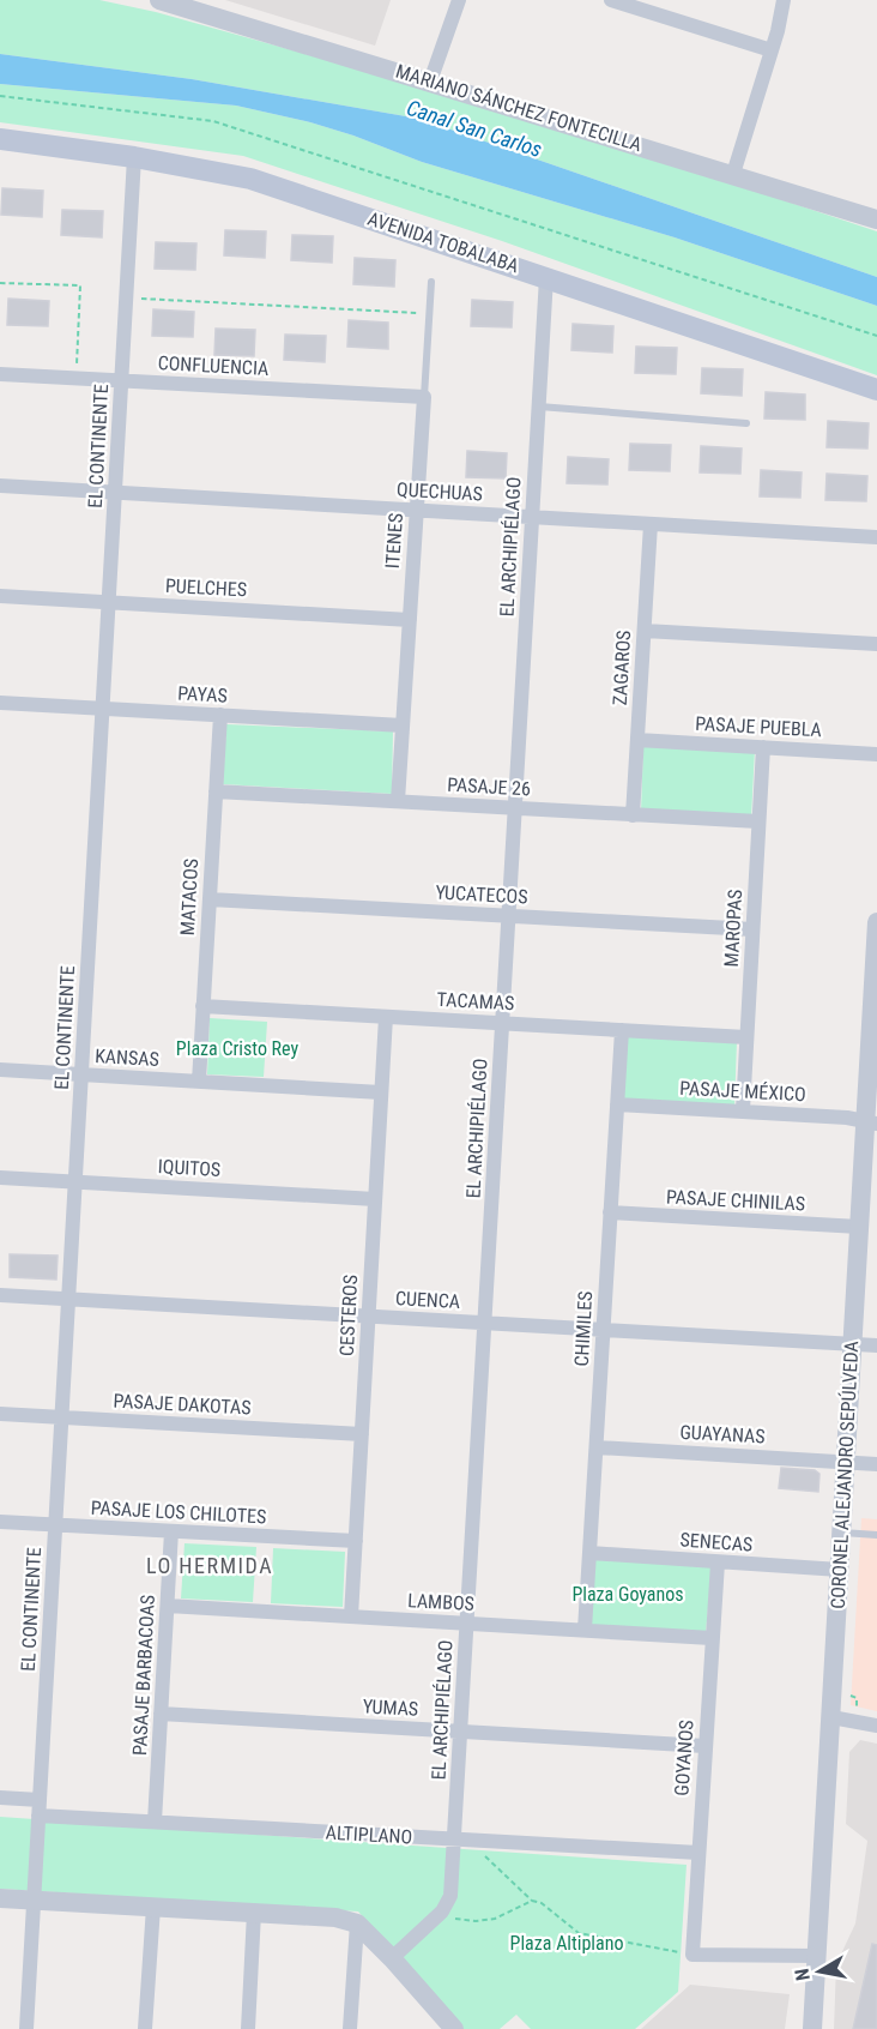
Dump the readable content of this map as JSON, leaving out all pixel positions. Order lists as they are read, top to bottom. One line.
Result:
{"streets":{"main road":["AVENIDA TOBALABA"],"street":["MARIANO SÁNCHEZ FONTECILLA","CONFLUENCIA","EL CONTINENTE","QUECHUAS","ITENES","EL ARCHIPIÉLAGO","PUELCHES","ZAGAROS","PAYAS","PASAJE PUEBLA","PASAJE 26","YUCATECOS","MATACOS","MAROPAS","TACAMAS","KANSAS","PASAJE MÉXICO","IQUITOS","PASAJE CHINILAS","CUENCA","CESTEROS","CHIMILES","PASAJE DAKOTAS","GUAYANAS","CORONEL ALEJANDRO SEPÚLVEDA","PASAJE LOS CHILOTES","SENECAS","LAMBOS","PASAJE BARBACOAS","YUMAS","GOYANOS","ALTIPLANO"]},"crossings":[["AVENIDA TOBALABA","EL CONTINENTE"],["AVENIDA TOBALABA","EL ARCHIPIÉLAGO"],["CONFLUENCIA","EL CONTINENTE"],["CONFLUENCIA","ITENES"],["EL CONTINENTE","QUECHUAS"],["EL CONTINENTE","PUELCHES"],["EL CONTINENTE","PAYAS"],["EL CONTINENTE","KANSAS"],["EL CONTINENTE","IQUITOS"],["EL CONTINENTE","CUENCA"],["EL CONTINENTE","PASAJE DAKOTAS"],["EL CONTINENTE","PASAJE LOS CHILOTES"],["EL CONTINENTE","ALTIPLANO"],["QUECHUAS","ITENES"],["QUECHUAS","EL ARCHIPIÉLAGO"],["QUECHUAS","ZAGAROS"],["ITENES","PUELCHES"],["ITENES","PAYAS"],["ITENES","PASAJE 26"],["EL ARCHIPIÉLAGO","PASAJE 26"],["EL ARCHIPIÉLAGO","YUCATECOS"],["EL ARCHIPIÉLAGO","TACAMAS"],["EL ARCHIPIÉLAGO","CUENCA"],["EL ARCHIPIÉLAGO","LAMBOS"],["EL ARCHIPIÉLAGO","YUMAS"],["EL ARCHIPIÉLAGO","ALTIPLANO"],["ZAGAROS","PASAJE PUEBLA"],["ZAGAROS","PASAJE 26"],["PAYAS","MATACOS"],["PASAJE PUEBLA","MAROPAS"],["PASAJE 26","MATACOS"],["PASAJE 26","MAROPAS"],["YUCATECOS","MATACOS"],["YUCATECOS","MAROPAS"],["MATACOS","TACAMAS"],["MATACOS","KANSAS"],["MAROPAS","TACAMAS"],["MAROPAS","PASAJE MÉXICO"],["TACAMAS","CESTEROS"],["TACAMAS","CHIMILES"],["KANSAS","CESTEROS"],["PASAJE MÉXICO","CHIMILES"],["PASAJE MÉXICO","CORONEL ALEJANDRO SEPÚLVEDA"],["IQUITOS","CESTEROS"],["PASAJE CHINILAS","CHIMILES"],["PASAJE CHINILAS","CORONEL ALEJANDRO SEPÚLVEDA"],["CUENCA","CESTEROS"],["CUENCA","CHIMILES"],["CUENCA","CORONEL ALEJANDRO SEPÚLVEDA"],["CESTEROS","PASAJE DAKOTAS"],["CESTEROS","PASAJE LOS CHILOTES"],["CESTEROS","LAMBOS"],["CHIMILES","GUAYANAS"],["CHIMILES","SENECAS"],["CHIMILES","LAMBOS"],["GUAYANAS","CORONEL ALEJANDRO SEPÚLVEDA"],["CORONEL ALEJANDRO SEPÚLVEDA","SENECAS"],["PASAJE LOS CHILOTES","PASAJE BARBACOAS"],["SENECAS","GOYANOS"],["LAMBOS","PASAJE BARBACOAS"],["LAMBOS","GOYANOS"],["PASAJE BARBACOAS","YUMAS"],["PASAJE BARBACOAS","ALTIPLANO"],["YUMAS","GOYANOS"],["GOYANOS","ALTIPLANO"]],"districts":["LO HERMIDA"],"water":["Canal San Carlos"],"parks":["Plaza Cristo Rey","Plaza Goyanos","Plaza Altiplano"],"north":"left"}
